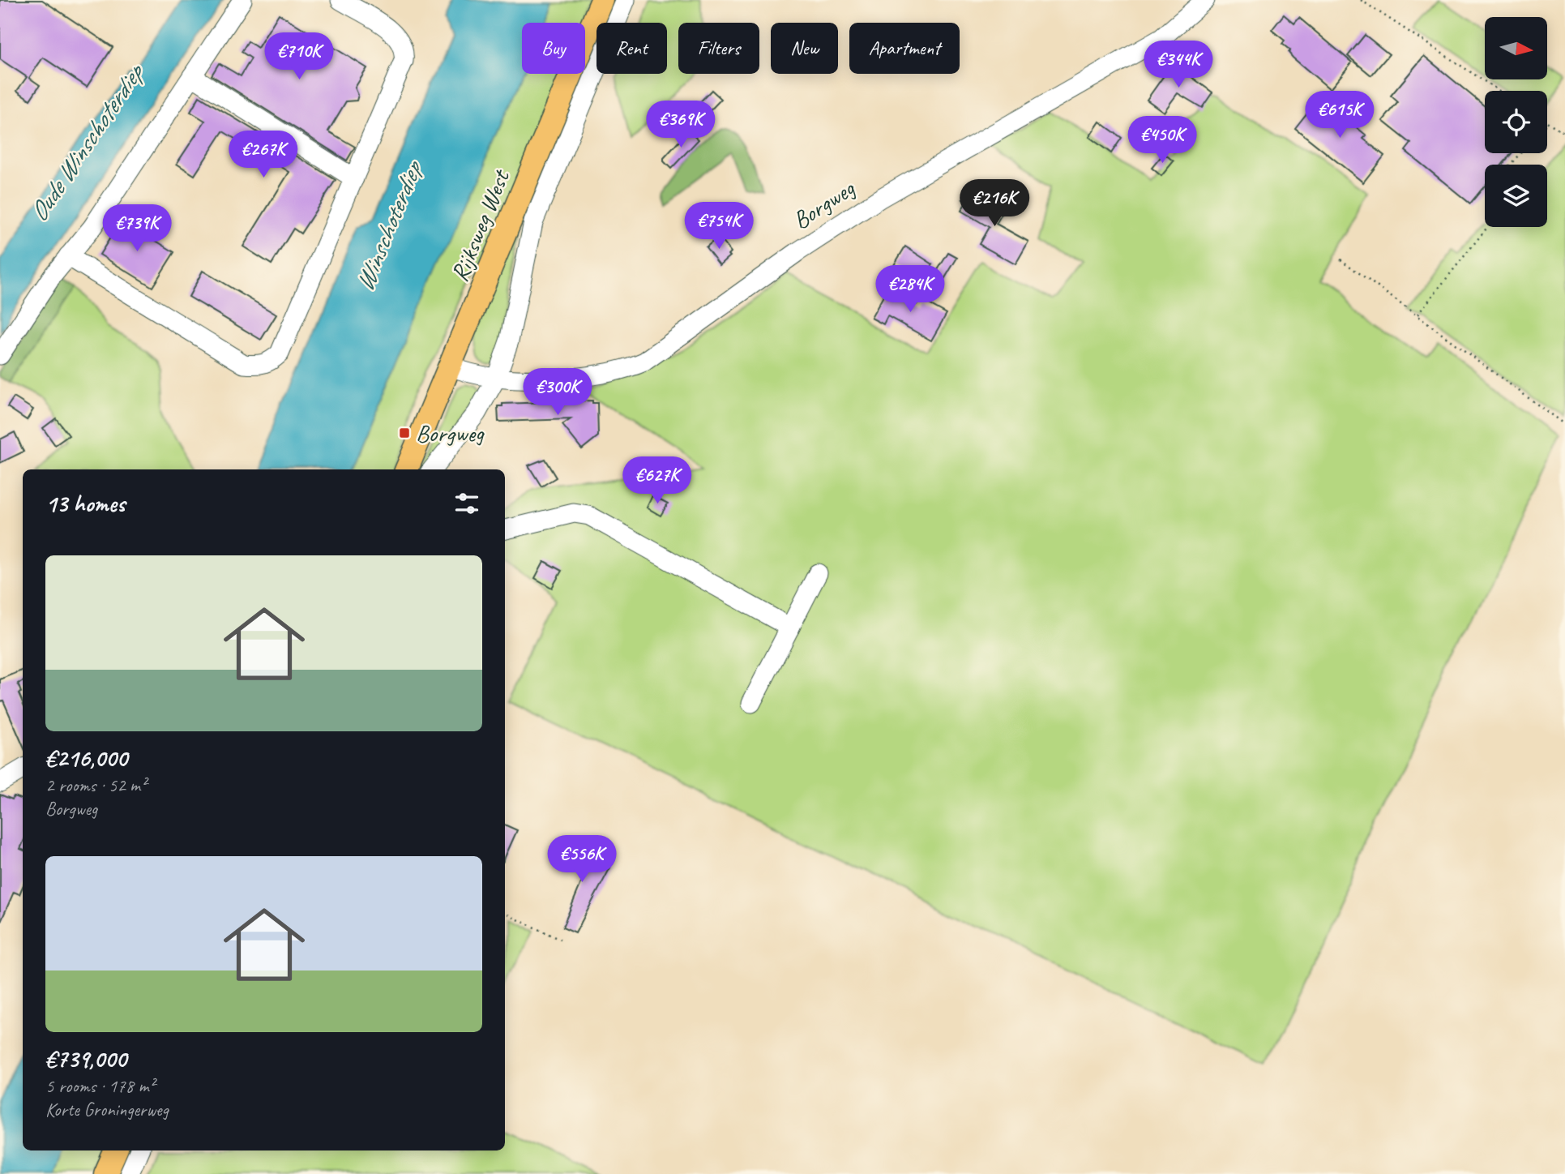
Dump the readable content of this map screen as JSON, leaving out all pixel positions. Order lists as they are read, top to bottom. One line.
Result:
{"streets":{"main road":["Rijksweg West"],"street":["Borgweg"]},"crossings":[["Borgweg","Rijksweg West"]],"water":["Oude Winschoterdiep","Winschoterdiep"],"places":{"transit":["Borgweg"]},"north":"right","page":{"chip":["Buy","Rent","Filters","New","Apartment"],"price":["€710K","€344K","€615K","€369K","€450K","€267K","€216K","€754K","€739K","€284K","€300K","€627K","€556K"],"heading":"13 homes","list":[{"name":"€216,000","note":"2 rooms · 52 m² · Borgweg"},{"name":"€739,000","note":"5 rooms · 178 m² · Korte Groningerweg"}]}}
